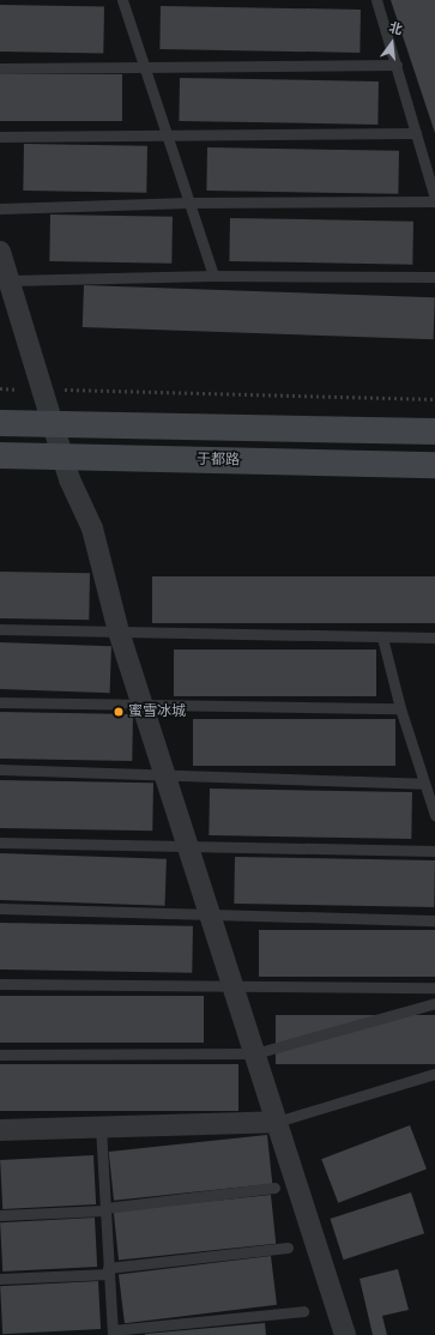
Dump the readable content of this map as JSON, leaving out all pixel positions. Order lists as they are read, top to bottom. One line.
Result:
{"streets":{"main road":["于都路"]},"places":["蜜雪冰城"],"north":"top"}
